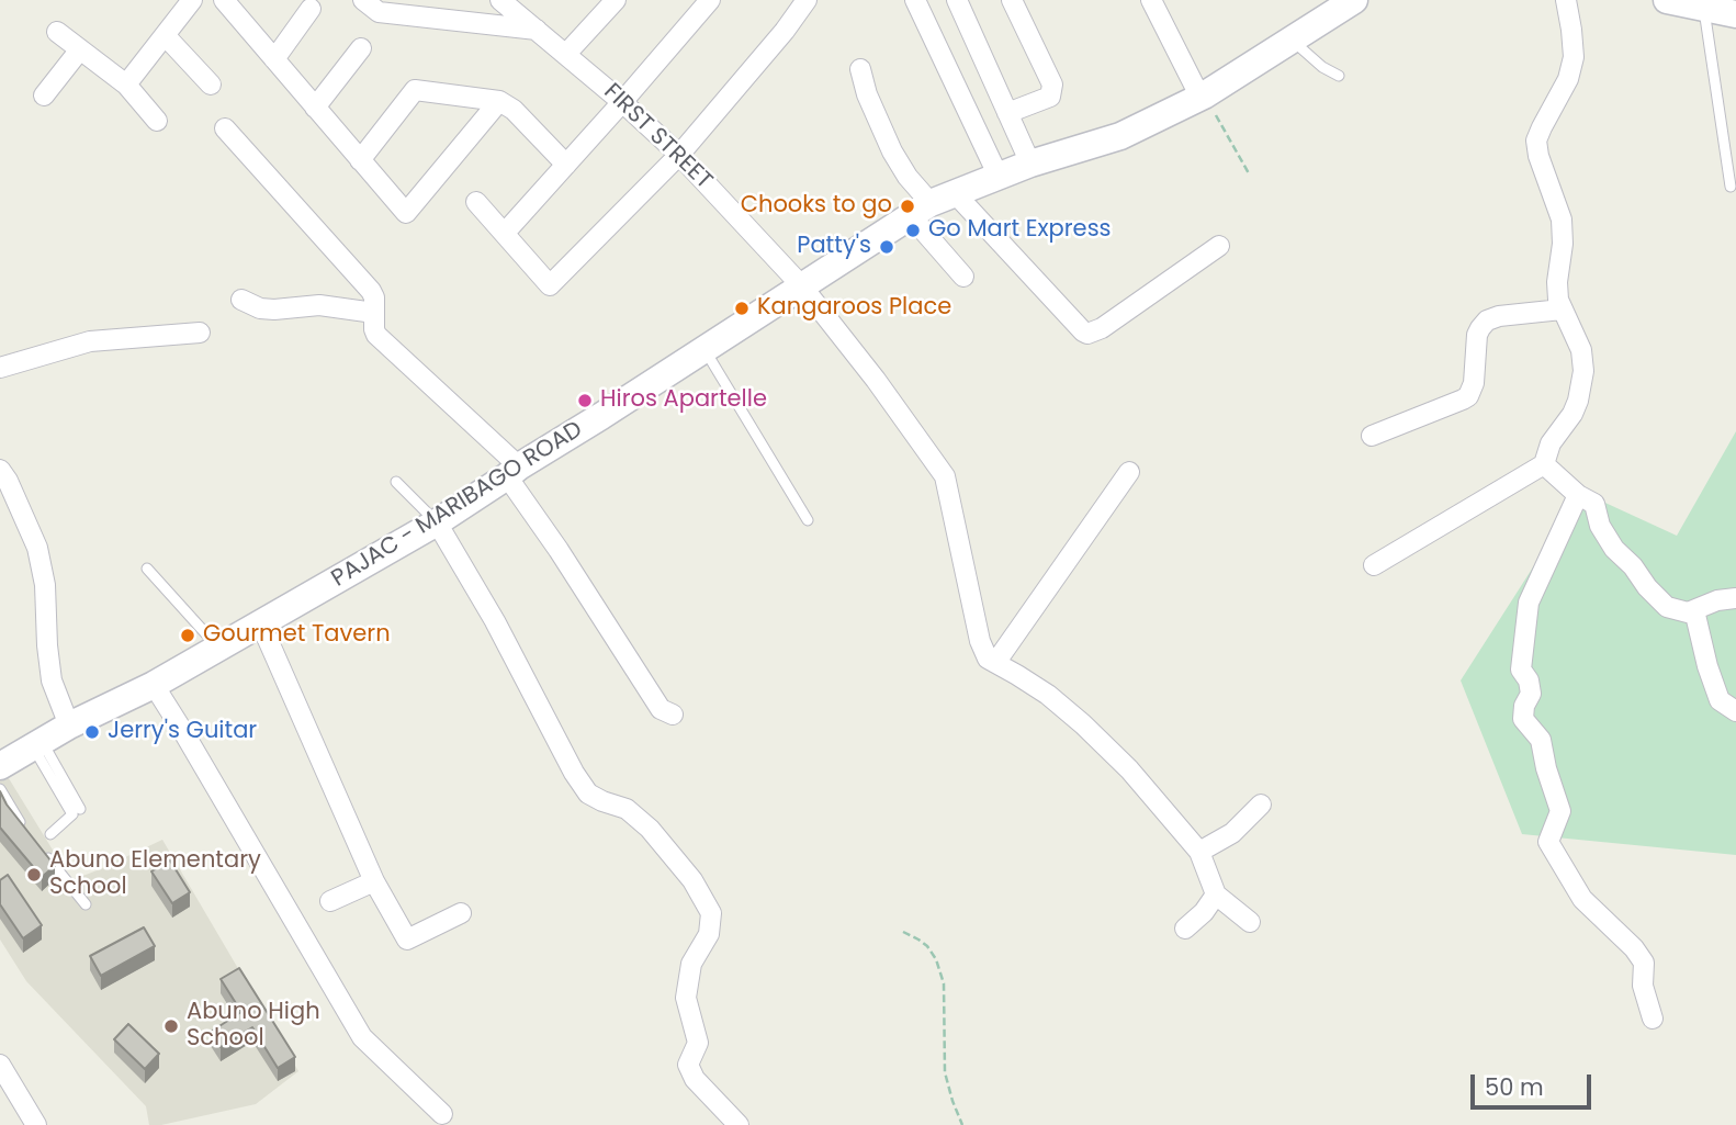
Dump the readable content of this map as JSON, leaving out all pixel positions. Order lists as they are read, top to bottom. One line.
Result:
{"streets":{"street":["FIRST STREET","PAJAC - MARIBAGO ROAD"]},"crossings":[["FIRST STREET","PAJAC - MARIBAGO ROAD"]],"places":["Chooks to go","Go Mart Express","Patty's","Kangaroos Place","Hiros Apartelle","Gourmet Tavern","Jerry's Guitar","Abuno Elementary School","Abuno High School"],"scale_bar":"50 m"}
